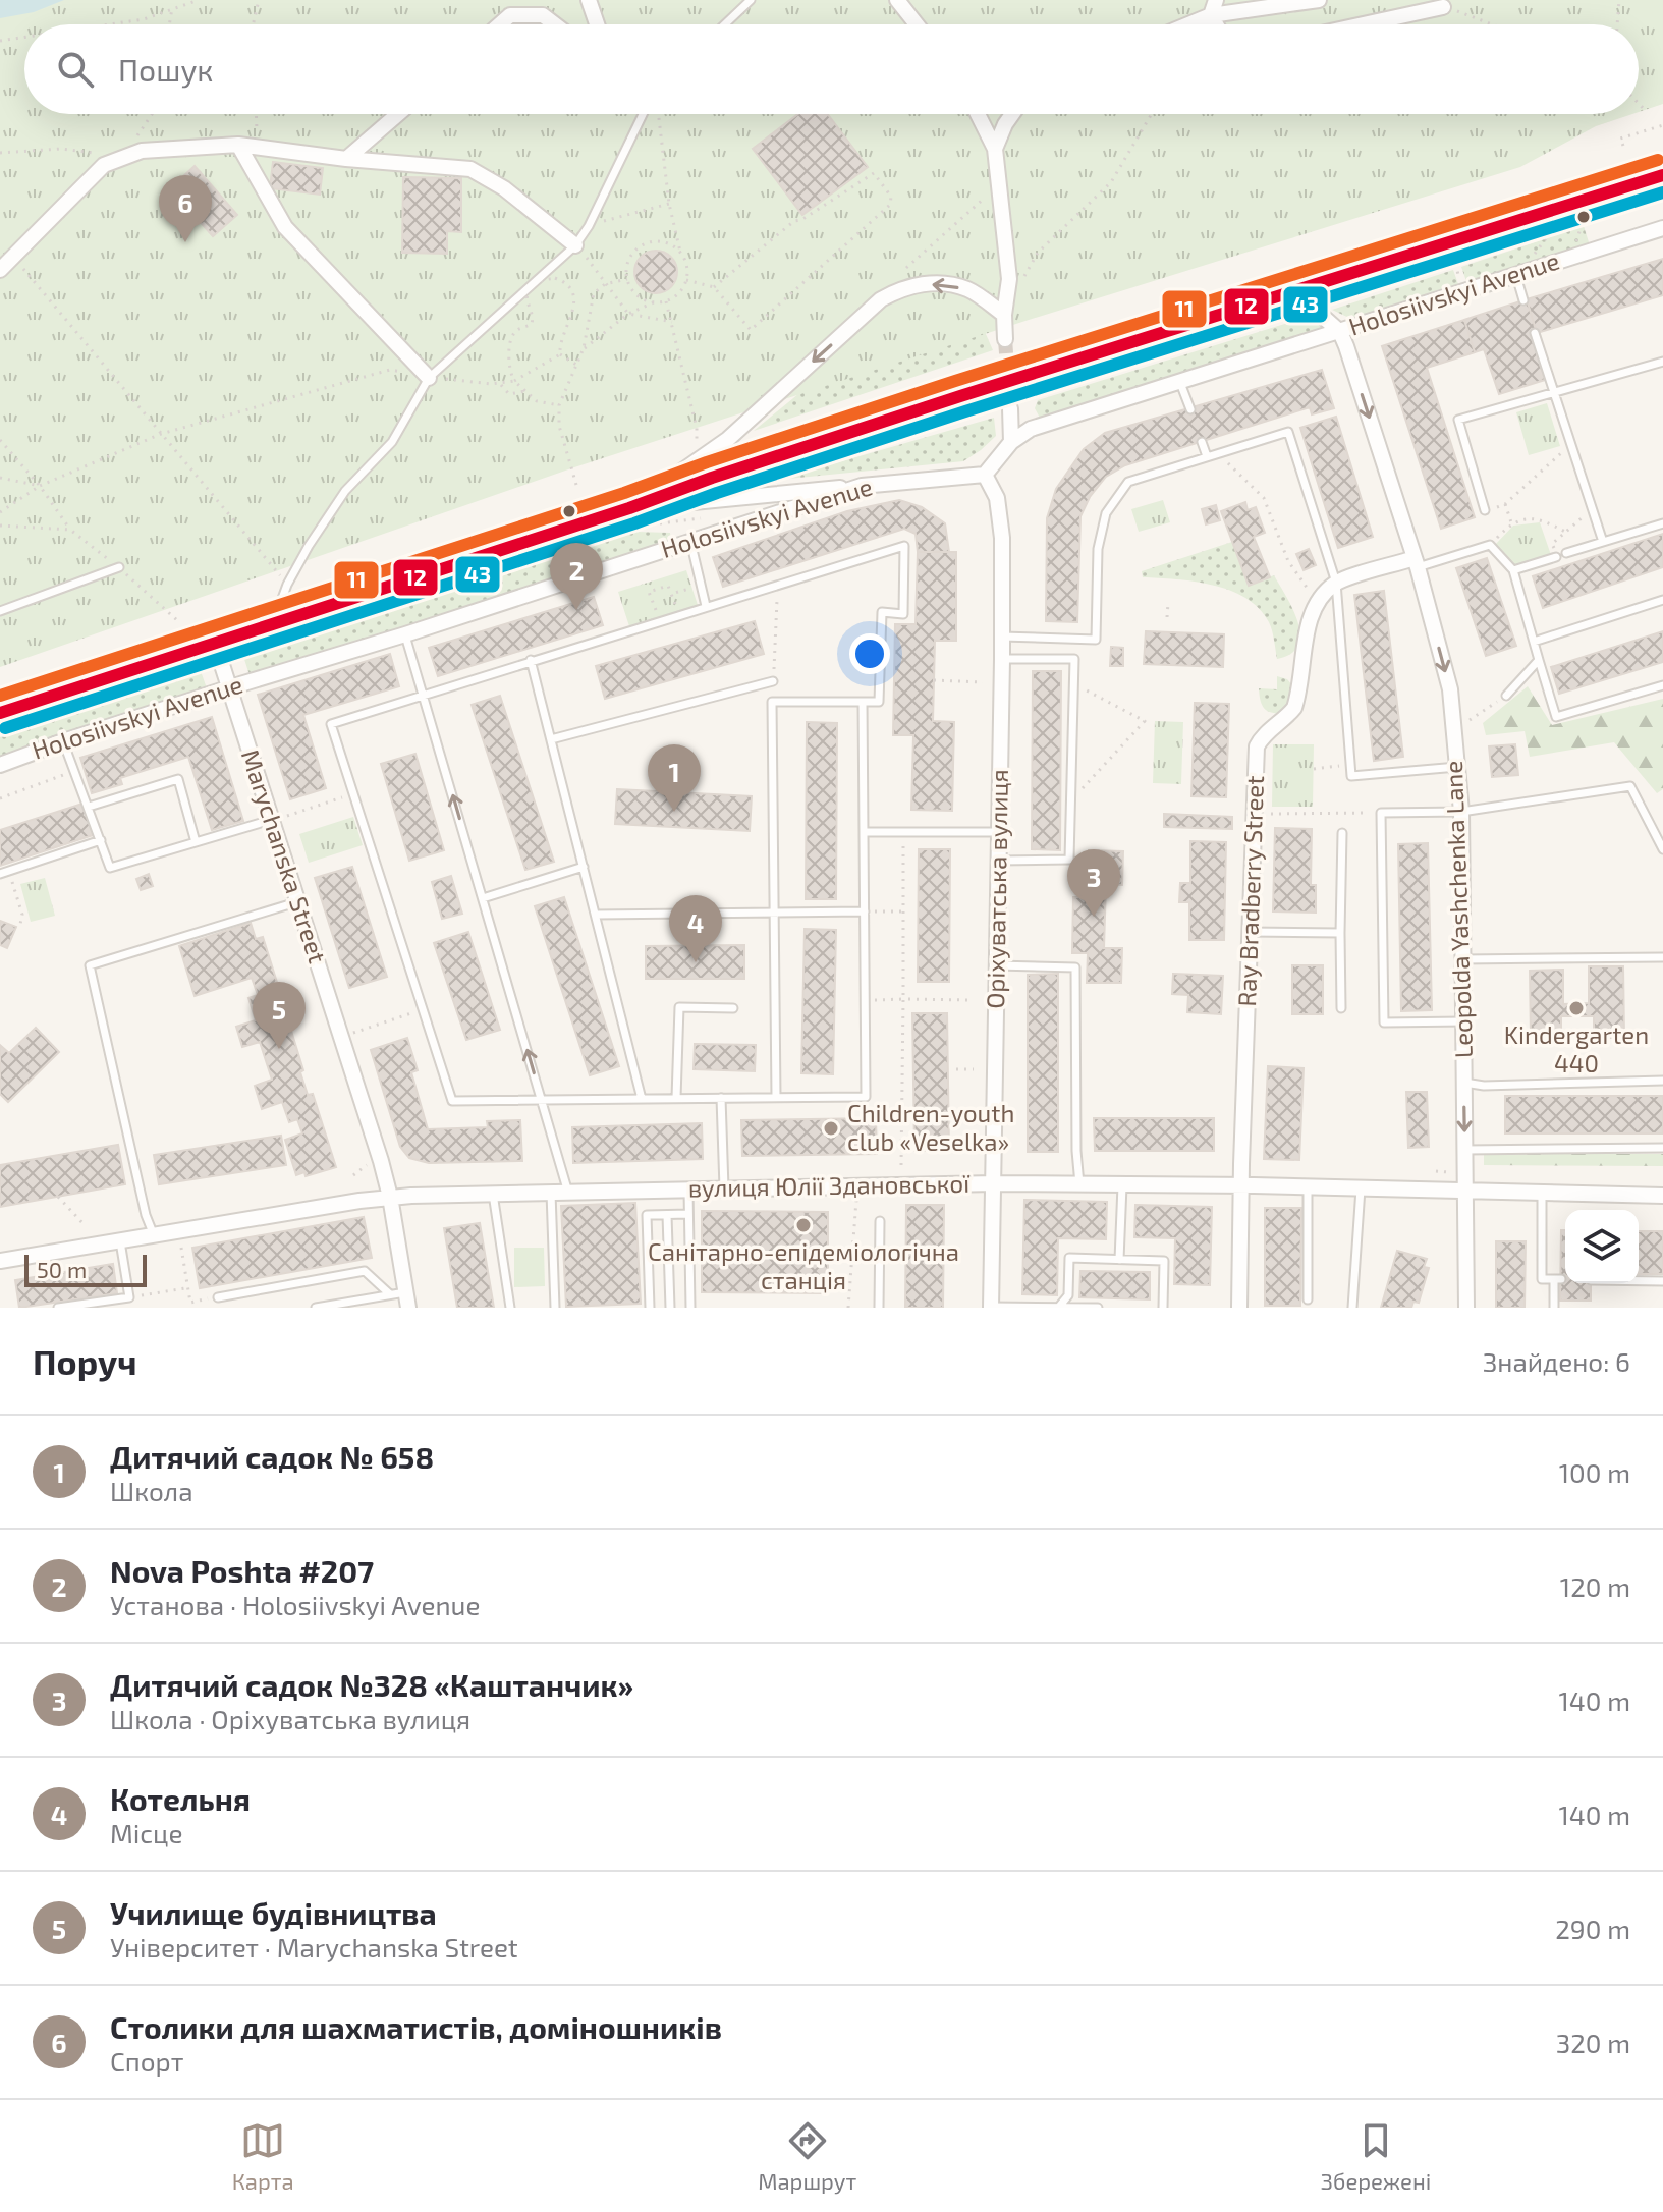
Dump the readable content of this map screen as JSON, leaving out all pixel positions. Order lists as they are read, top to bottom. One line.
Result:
{"streets":{"highway":["Holosiivskyi Avenue"],"street":["Marychanska Street","Оріхуватська вулиця","Ray Bradberry Street","Leopolda Yashchenka Lane","вулиця Юлії Здановської"]},"crossings":[["Holosiivskyi Avenue","Marychanska Street"],["Holosiivskyi Avenue","Оріхуватська вулиця"],["Holosiivskyi Avenue","Leopolda Yashchenka Lane"],["Marychanska Street","вулиця Юлії Здановської"],["Оріхуватська вулиця","вулиця Юлії Здановської"],["Ray Bradberry Street","Leopolda Yashchenka Lane"],["Ray Bradberry Street","вулиця Юлії Здановської"],["Leopolda Yashchenka Lane","вулиця Юлії Здановської"]],"one_way":["Leopolda Yashchenka Lane"],"places":["Kindergarten 440","Children-youth club «Veselka»","Санітарно-епідеміологічна станція"],"lines":["transit line 11","transit line 12","transit line 43"],"scale_bar":"50 m","page":{"search":"Пошук","pins":["6","2","1","3","4","5"],"scale":"50 m","heading":["Поруч","Знайдено: 6"],"list":[{"mark":"1","name":"Дитячий садок № 658","note":"Школа","value":"100 m"},{"mark":"2","name":"Nova Poshta #207","note":"Установа · Holosiivskyi Avenue","value":"120 m"},{"mark":"3","name":"Дитячий садок №328 «Каштанчик»","note":"Школа · Оріхуватська вулиця","value":"140 m"},{"mark":"4","name":"Котельня","note":"Місце","value":"140 m"},{"mark":"5","name":"Училище будівництва","note":"Університет · Marychanska Street","value":"290 m"},{"mark":"6","name":"Столики для шахматистів, доміношників","note":"Спорт","value":"320 m"}],"nav":["Карта","Маршрут","Збережені"]}}
